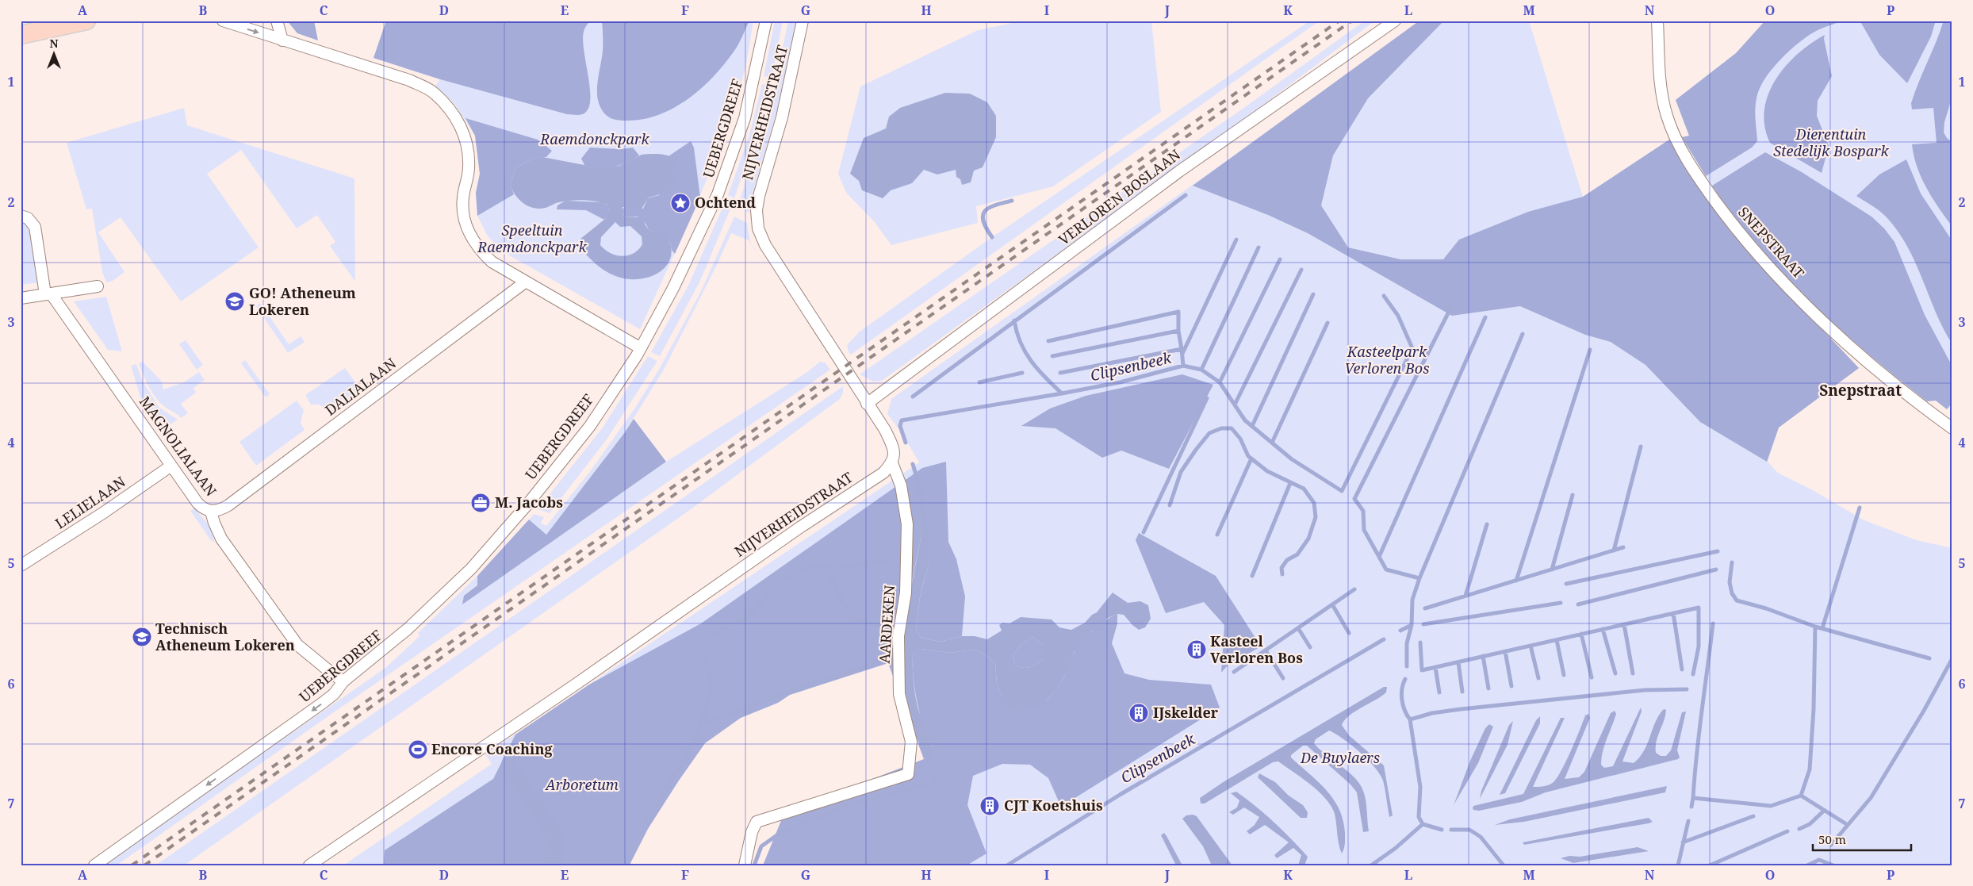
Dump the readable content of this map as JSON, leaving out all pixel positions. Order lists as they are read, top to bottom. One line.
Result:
{"streets":{"street":["NIJVERHEIDSTRAAT","UEBERGDREEF","VERLOREN BOSLAAN","SNEPSTRAAT","DALIALAAN","MAGNOLIALAAN","LELIELAAN","AARDEKEN"]},"crossings":[["NIJVERHEIDSTRAAT","VERLOREN BOSLAAN"],["NIJVERHEIDSTRAAT","AARDEKEN"],["UEBERGDREEF","MAGNOLIALAAN"],["DALIALAAN","MAGNOLIALAAN"],["MAGNOLIALAAN","LELIELAAN"]],"districts":["Snepstraat"],"water":["Clipsenbeek"],"parks":["Dierentuin Stedelijk Bospark","Raemdonckpark","Speeltuin Raemdonckpark","Kasteelpark Verloren Bos","De Buylaers","Arboretum"],"places":{"place":["Ochtend"],"school or university":["GO! Atheneum Lokeren","Technisch Atheneum Lokeren"],"office":["M. Jacobs"],"building":["Kasteel Verloren Bos","IJskelder","CJT Koetshuis"],"sports":["Encore Coaching"]},"scale_bar":"50 m","north":"top","grid":{"columns":["A","B","C","D","E","F","G","H","I","J","K","L","M","N","O","P"],"rows":["1","2","3","4","5","6","7"]}}
